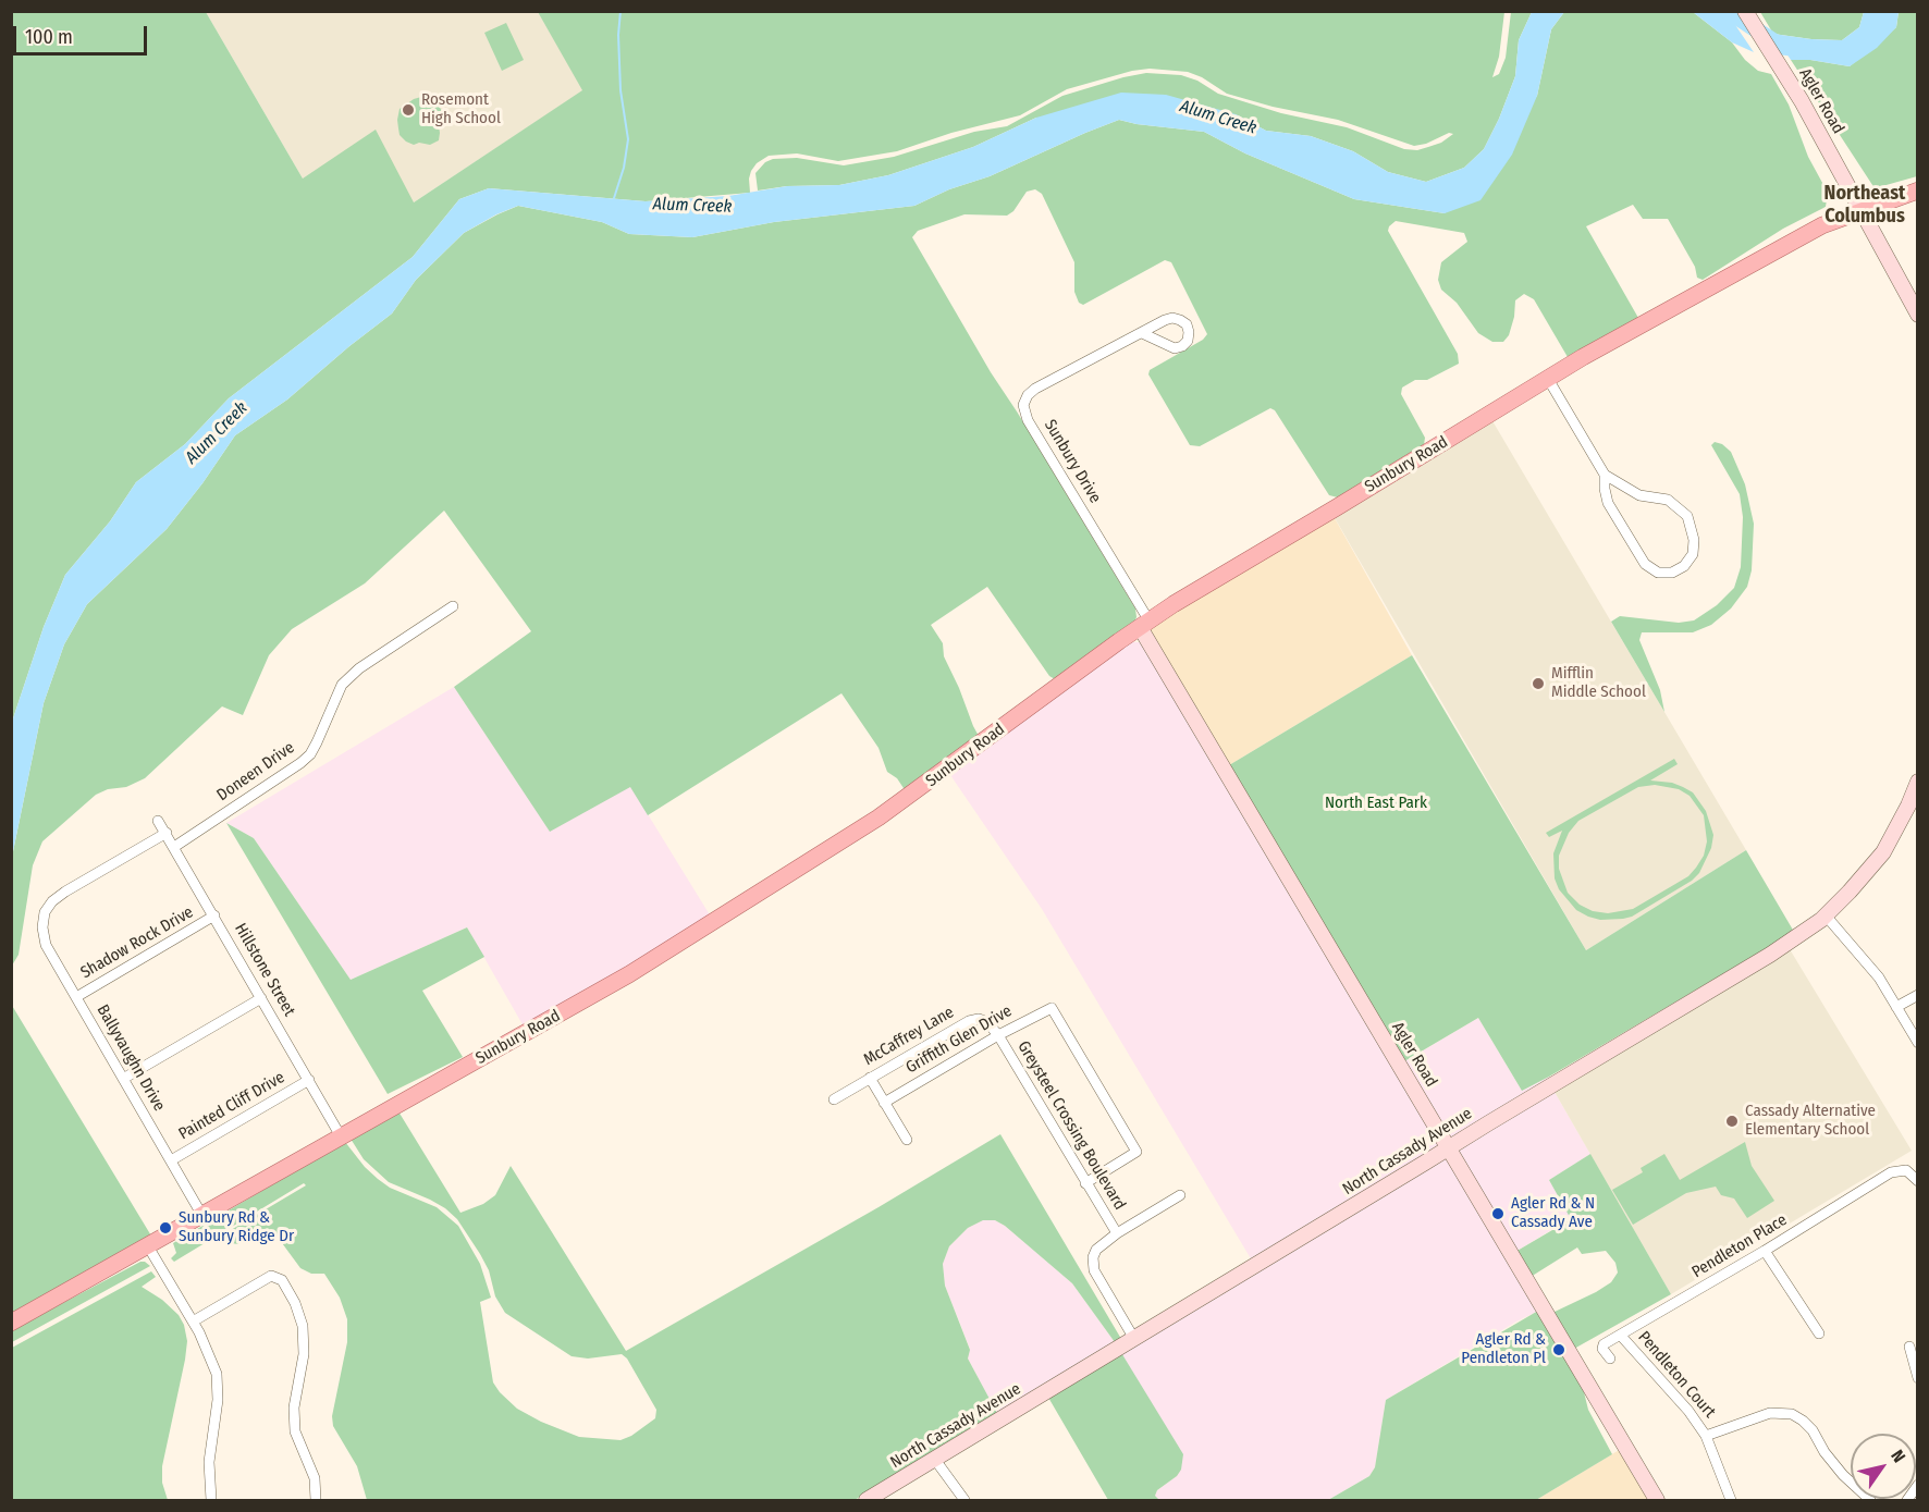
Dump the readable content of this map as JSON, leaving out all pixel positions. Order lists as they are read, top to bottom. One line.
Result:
{"streets":{"main road":["Agler Road","Sunbury Road","North Cassady Avenue"],"street":["Sunbury Drive","Doneen Drive","Shadow Rock Drive","Hillstone Street","McCaffrey Lane","Griffith Glen Drive","Ballyvaughn Drive","Painted Cliff Drive","Greysteel Crossing Boulevard","Pendleton Place","Pendleton Court"]},"crossings":[["Agler Road","Sunbury Drive"],["Agler Road","Sunbury Road"],["Agler Road","North Cassady Avenue"],["Sunbury Drive","Sunbury Road"],["Sunbury Road","Hillstone Street"],["Sunbury Road","Ballyvaughn Drive"],["Doneen Drive","Hillstone Street"],["Shadow Rock Drive","Hillstone Street"],["Shadow Rock Drive","Ballyvaughn Drive"],["Hillstone Street","Ballyvaughn Drive"],["Hillstone Street","Painted Cliff Drive"],["McCaffrey Lane","Griffith Glen Drive"],["McCaffrey Lane","Greysteel Crossing Boulevard"],["Griffith Glen Drive","Greysteel Crossing Boulevard"],["Ballyvaughn Drive","Painted Cliff Drive"],["Pendleton Place","Pendleton Court"]],"districts":["Northeast Columbus"],"water":["Alum Creek"],"parks":["North East Park"],"places":["Rosemont High School","Mifflin Middle School","Cassady Alternative Elementary School","Agler Rd & N Cassady Ave","Sunbury Rd & Sunbury Ridge Dr","Agler Rd & Pendleton Pl"],"scale_bar":"100 m","north":"top right"}
